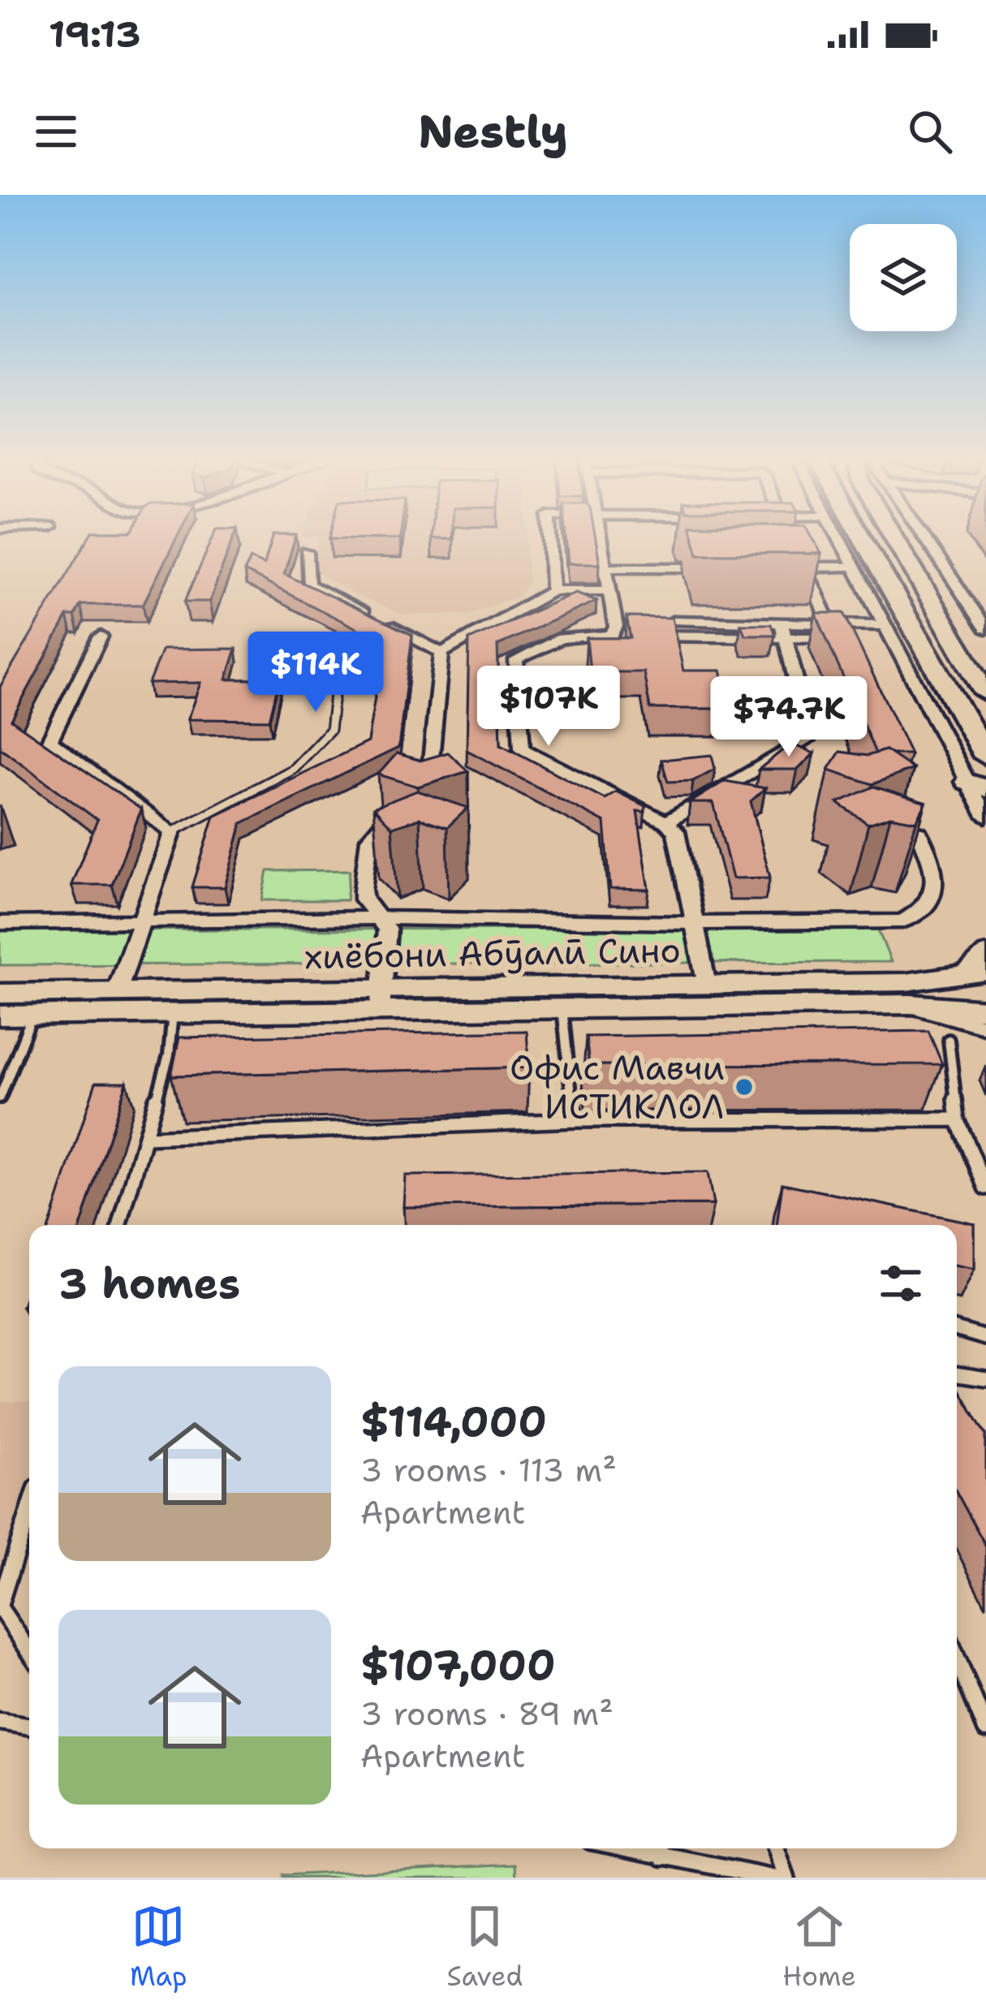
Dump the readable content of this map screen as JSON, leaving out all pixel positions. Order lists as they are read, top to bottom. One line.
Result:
{"streets":{"main road":["хиёбони Абӯалӣ Сино"]},"places":["Офис Мавчи ИСТИКЛОЛ"],"page":{"status":"19:13","header":"Nestly","price":["$114K","$107K","$74.7K"],"heading":"3 homes","list":[{"name":"$114,000","note":"3 rooms · 113 m² · Apartment"},{"name":"$107,000","note":"3 rooms · 89 m² · Apartment"}],"tabs":["Map","Saved","Home"]}}
